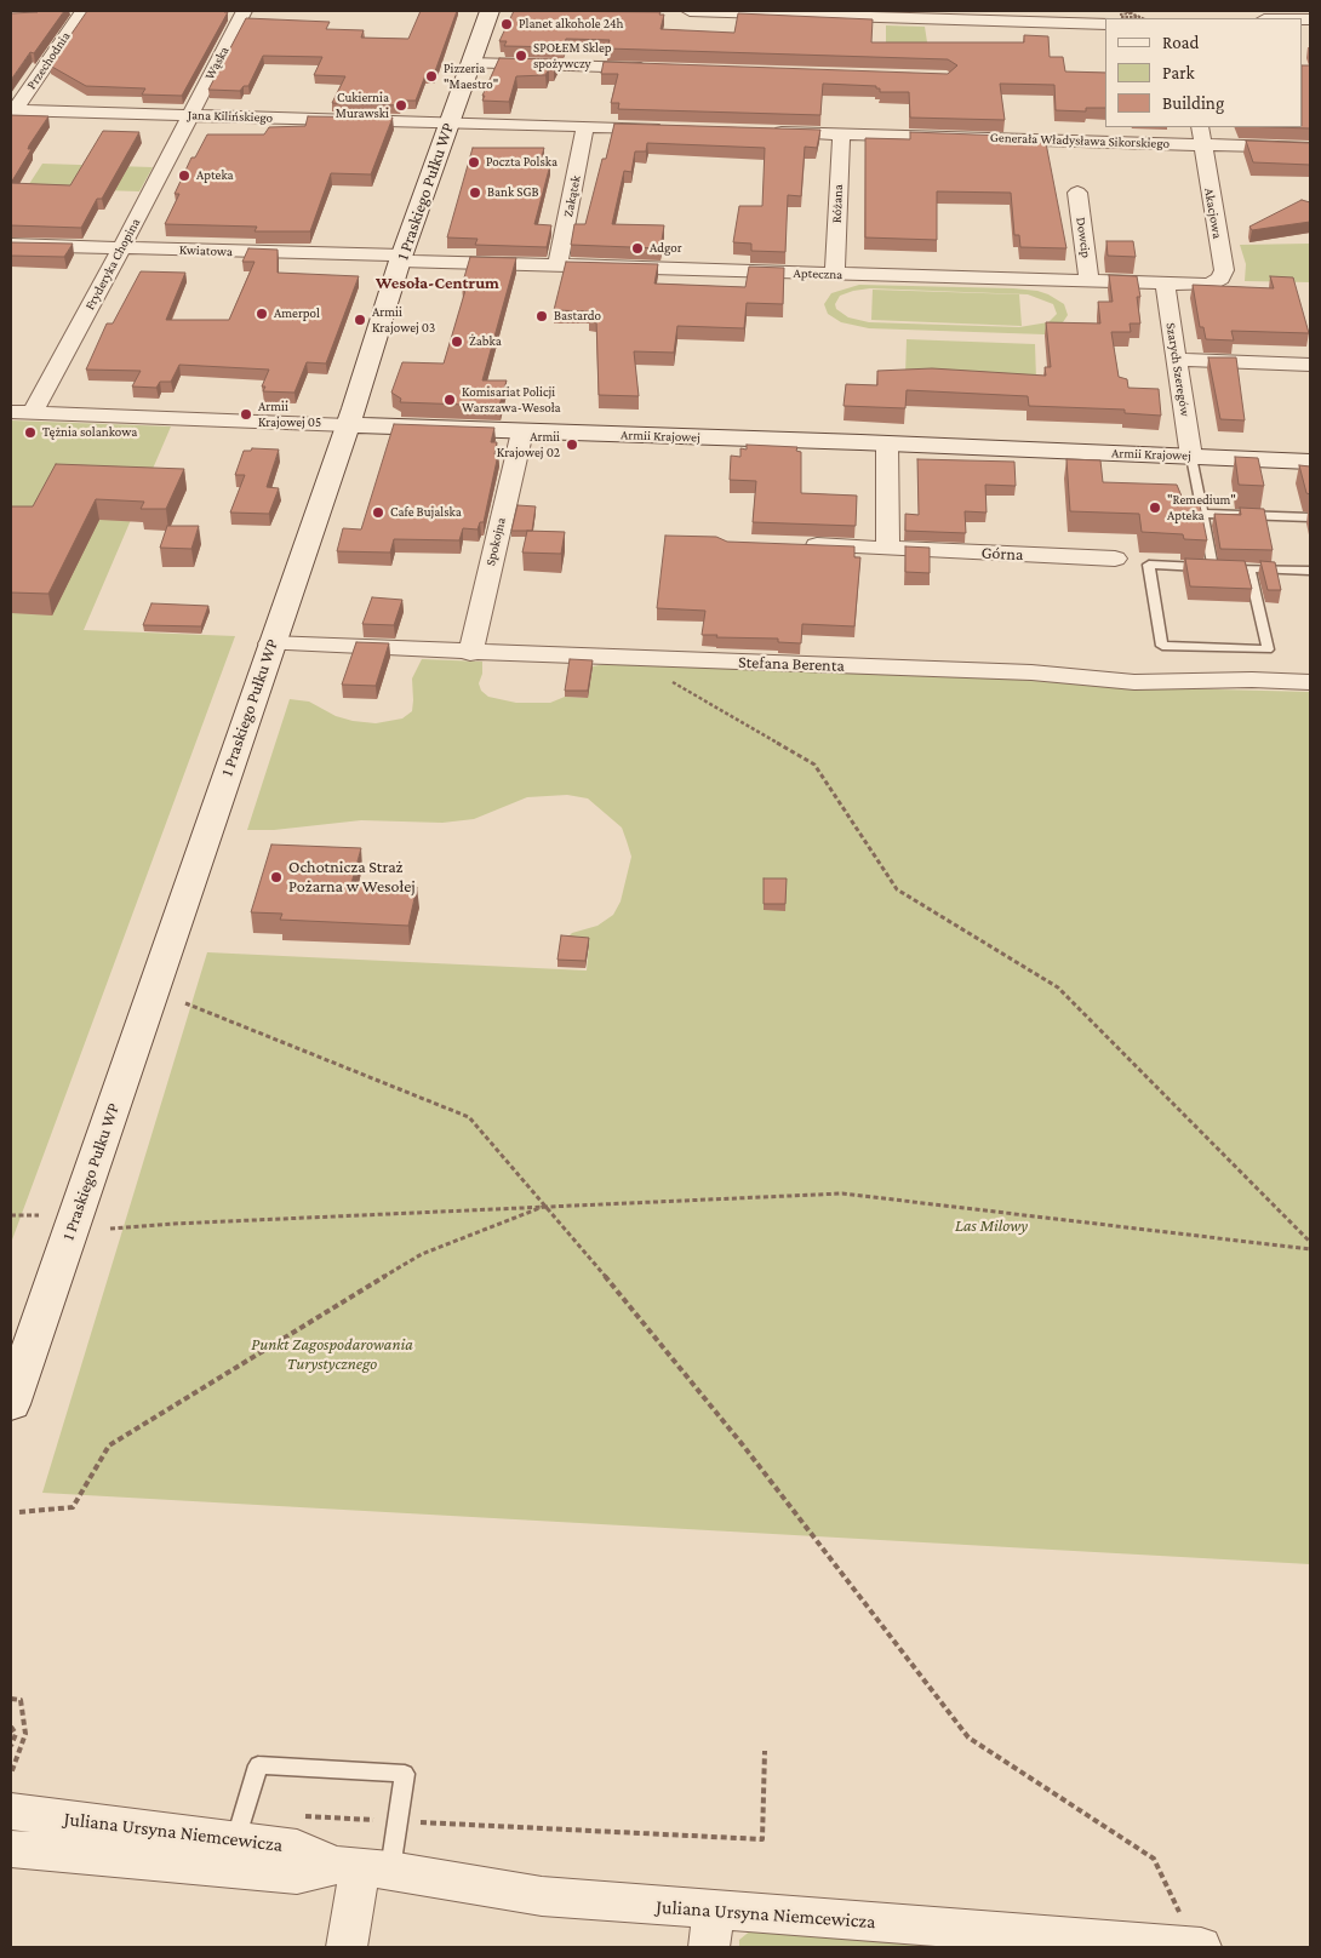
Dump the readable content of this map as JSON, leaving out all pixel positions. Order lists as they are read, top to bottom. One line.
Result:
{"streets":{"street":["Przechodnia","Wąska","Jana Kilińskiego","Generała Władysława Sikorskiego","1 Praskiego Pułku WP","Zakątek","Różana","Akacjowa","Dowcip","Kwiatowa","Fryderyka Chopina","Apteczna","Szarych Szeregów","Armii Krajowej","Spokojna","Górna","Stefana Berenta","Juliana Ursyna Niemcewicza"]},"crossings":[["Przechodnia","Jana Kilińskiego"],["Wąska","Jana Kilińskiego"],["Wąska","Fryderyka Chopina"],["Jana Kilińskiego","1 Praskiego Pułku WP"],["Jana Kilińskiego","Fryderyka Chopina"],["Generała Władysława Sikorskiego","Różana"],["Generała Władysława Sikorskiego","Akacjowa"],["1 Praskiego Pułku WP","Kwiatowa"],["1 Praskiego Pułku WP","Apteczna"],["1 Praskiego Pułku WP","Armii Krajowej"],["1 Praskiego Pułku WP","Stefana Berenta"],["Zakątek","Apteczna"],["Różana","Apteczna"],["Akacjowa","Apteczna"],["Dowcip","Apteczna"],["Kwiatowa","Fryderyka Chopina"],["Kwiatowa","Apteczna"],["Fryderyka Chopina","Armii Krajowej"],["Apteczna","Szarych Szeregów"],["Szarych Szeregów","Armii Krajowej"],["Armii Krajowej","Spokojna"],["Spokojna","Stefana Berenta"]],"districts":["Wesoła-Centrum"],"parks":["Las Milowy","Punkt Zagospodarowania Turystycznego"],"places":["Planet alkohole 24h","SPOŁEM Sklep spożywczy","Pizzeria \"Maestro\"","Cukiernia Murawski","Poczta Polska","Apteka","Bank SGB","Adgor","Amerpol","Bastardo","Armii Krajowej 03","Żabka","Komisariat Policji Warszawa-Wesoła","Armii Krajowej 05","Tężnia solankowa","Armii Krajowej 02","\"Remedium\" Apteka","Cafe Bujalska","Ochotnicza Straż Pożarna w Wesołej"],"legend":["Road","Park","Building"]}
